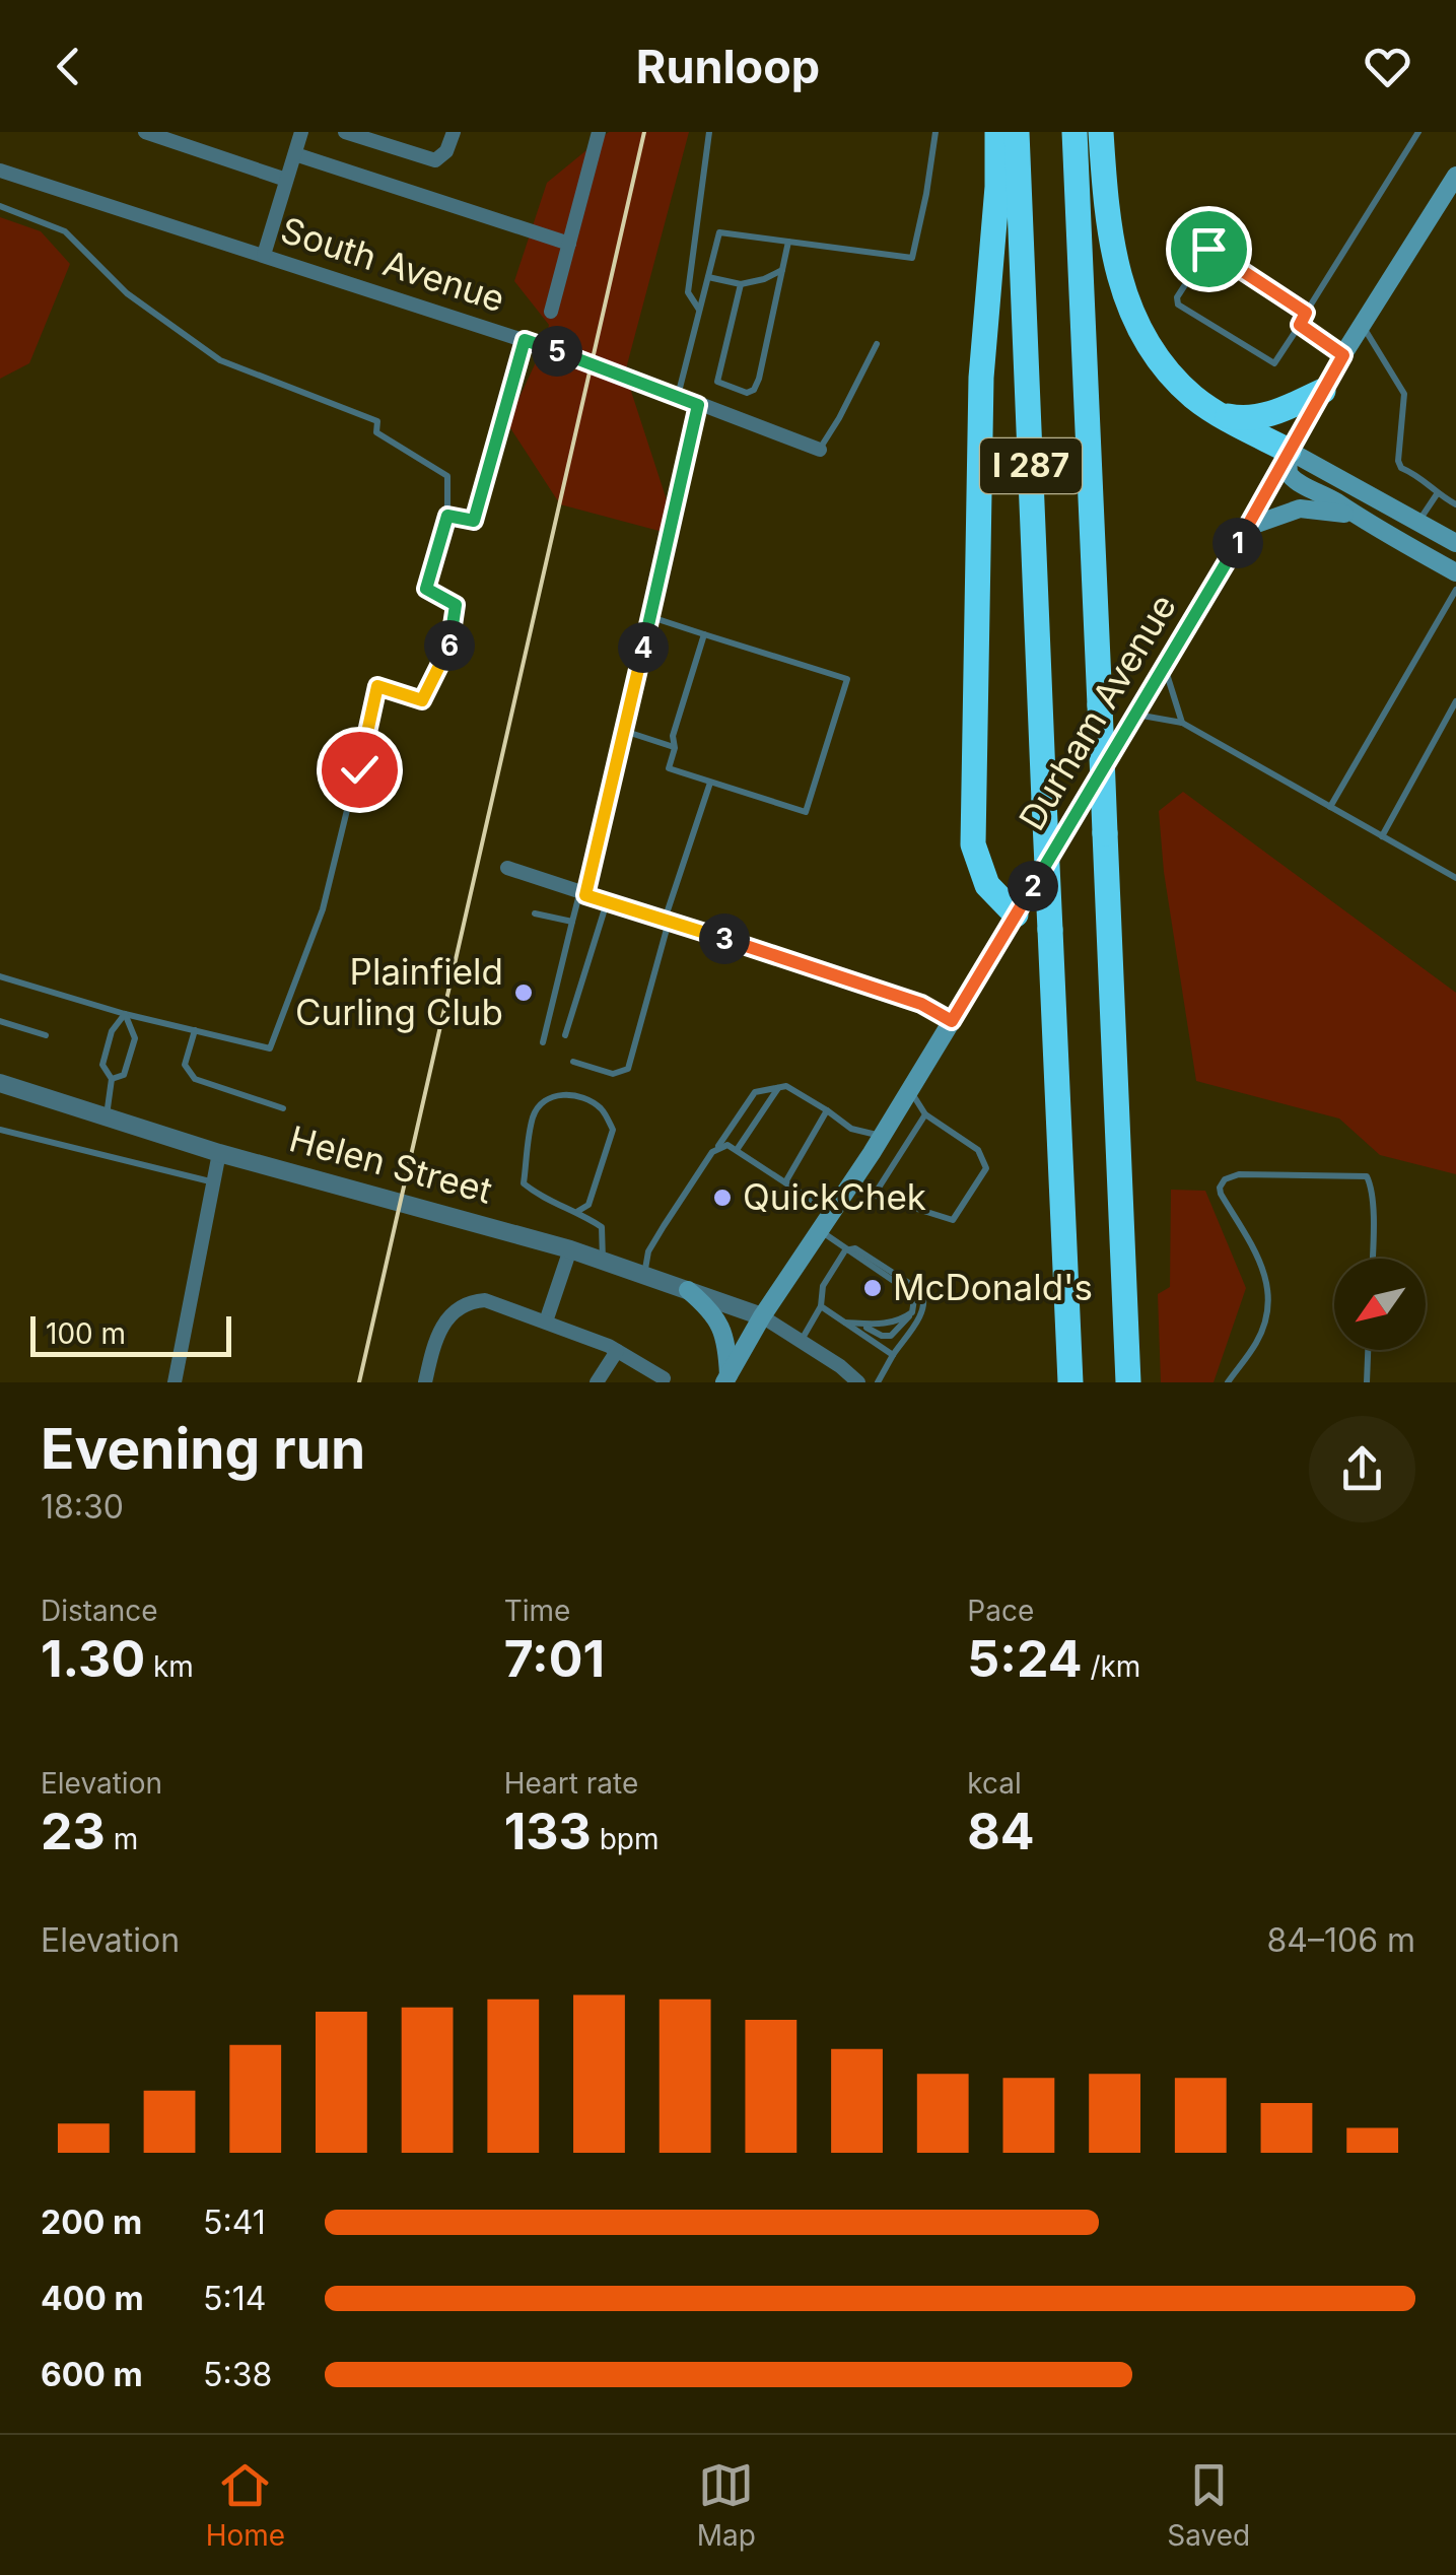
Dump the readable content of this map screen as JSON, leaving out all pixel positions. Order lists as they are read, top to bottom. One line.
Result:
{"streets":{"highway":["I 287"],"main road":["Durham Avenue"],"street":["South Avenue","Helen Street"]},"crossings":[["Durham Avenue","Helen Street"]],"places":["Plainfield Curling Club","QuickChek","McDonald's"],"scale_bar":"100 m","north":"bottom left","page":{"header":"Runloop","pins":["5","1","6","4","2","3"],"scale":"100 m","heading":["Evening run","18:30"],"stats":[["Distance","1.30 km"],["Time","7:01"],["Pace","5:24 /km"],["Elevation","23 m"],["Heart rate","133 bpm"],["kcal","84"]],"chart":["Elevation","84–106 m"],"list":[{"name":"200 m","note":"5:41"},{"name":"400 m","note":"5:14"},{"name":"600 m","note":"5:38"}],"tabs":["Home","Map","Saved"]}}
